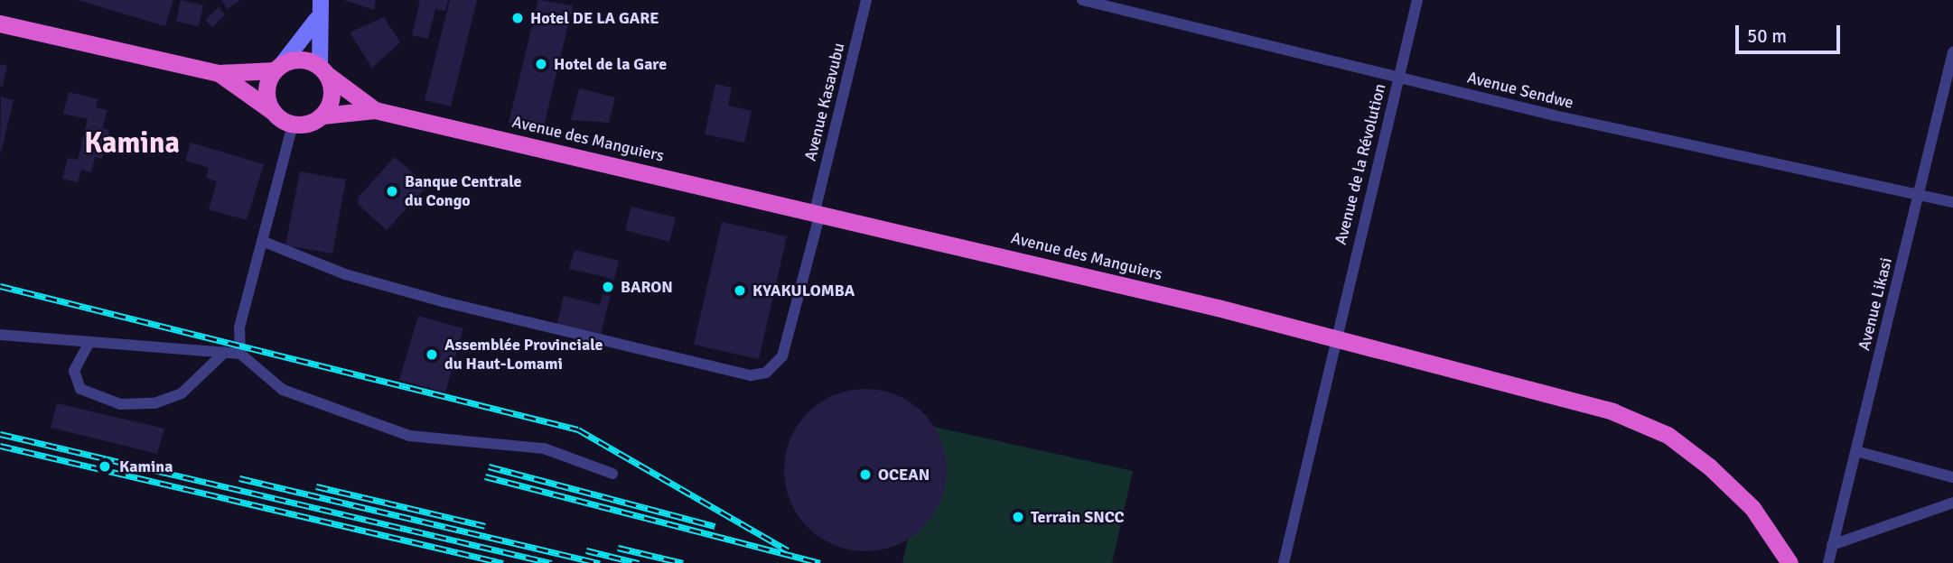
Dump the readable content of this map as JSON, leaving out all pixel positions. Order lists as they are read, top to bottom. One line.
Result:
{"streets":{"highway":["Avenue des Manguiers"],"street":["Avenue Sendwe","Avenue Kasavubu","Avenue de la Révolution","Avenue Likasi"]},"crossings":[["Avenue Sendwe","Avenue de la Révolution"],["Avenue Sendwe","Avenue Likasi"],["Avenue Kasavubu","Avenue des Manguiers"],["Avenue des Manguiers","Avenue de la Révolution"]],"districts":["Kamina"],"places":["Hotel DE LA GARE","Hotel de la Gare","Banque Centrale du Congo","BARON","KYAKULOMBA","Assemblée Provinciale du Haut-Lomami","Kamina","OCEAN","Terrain SNCC"],"scale_bar":"50 m"}
